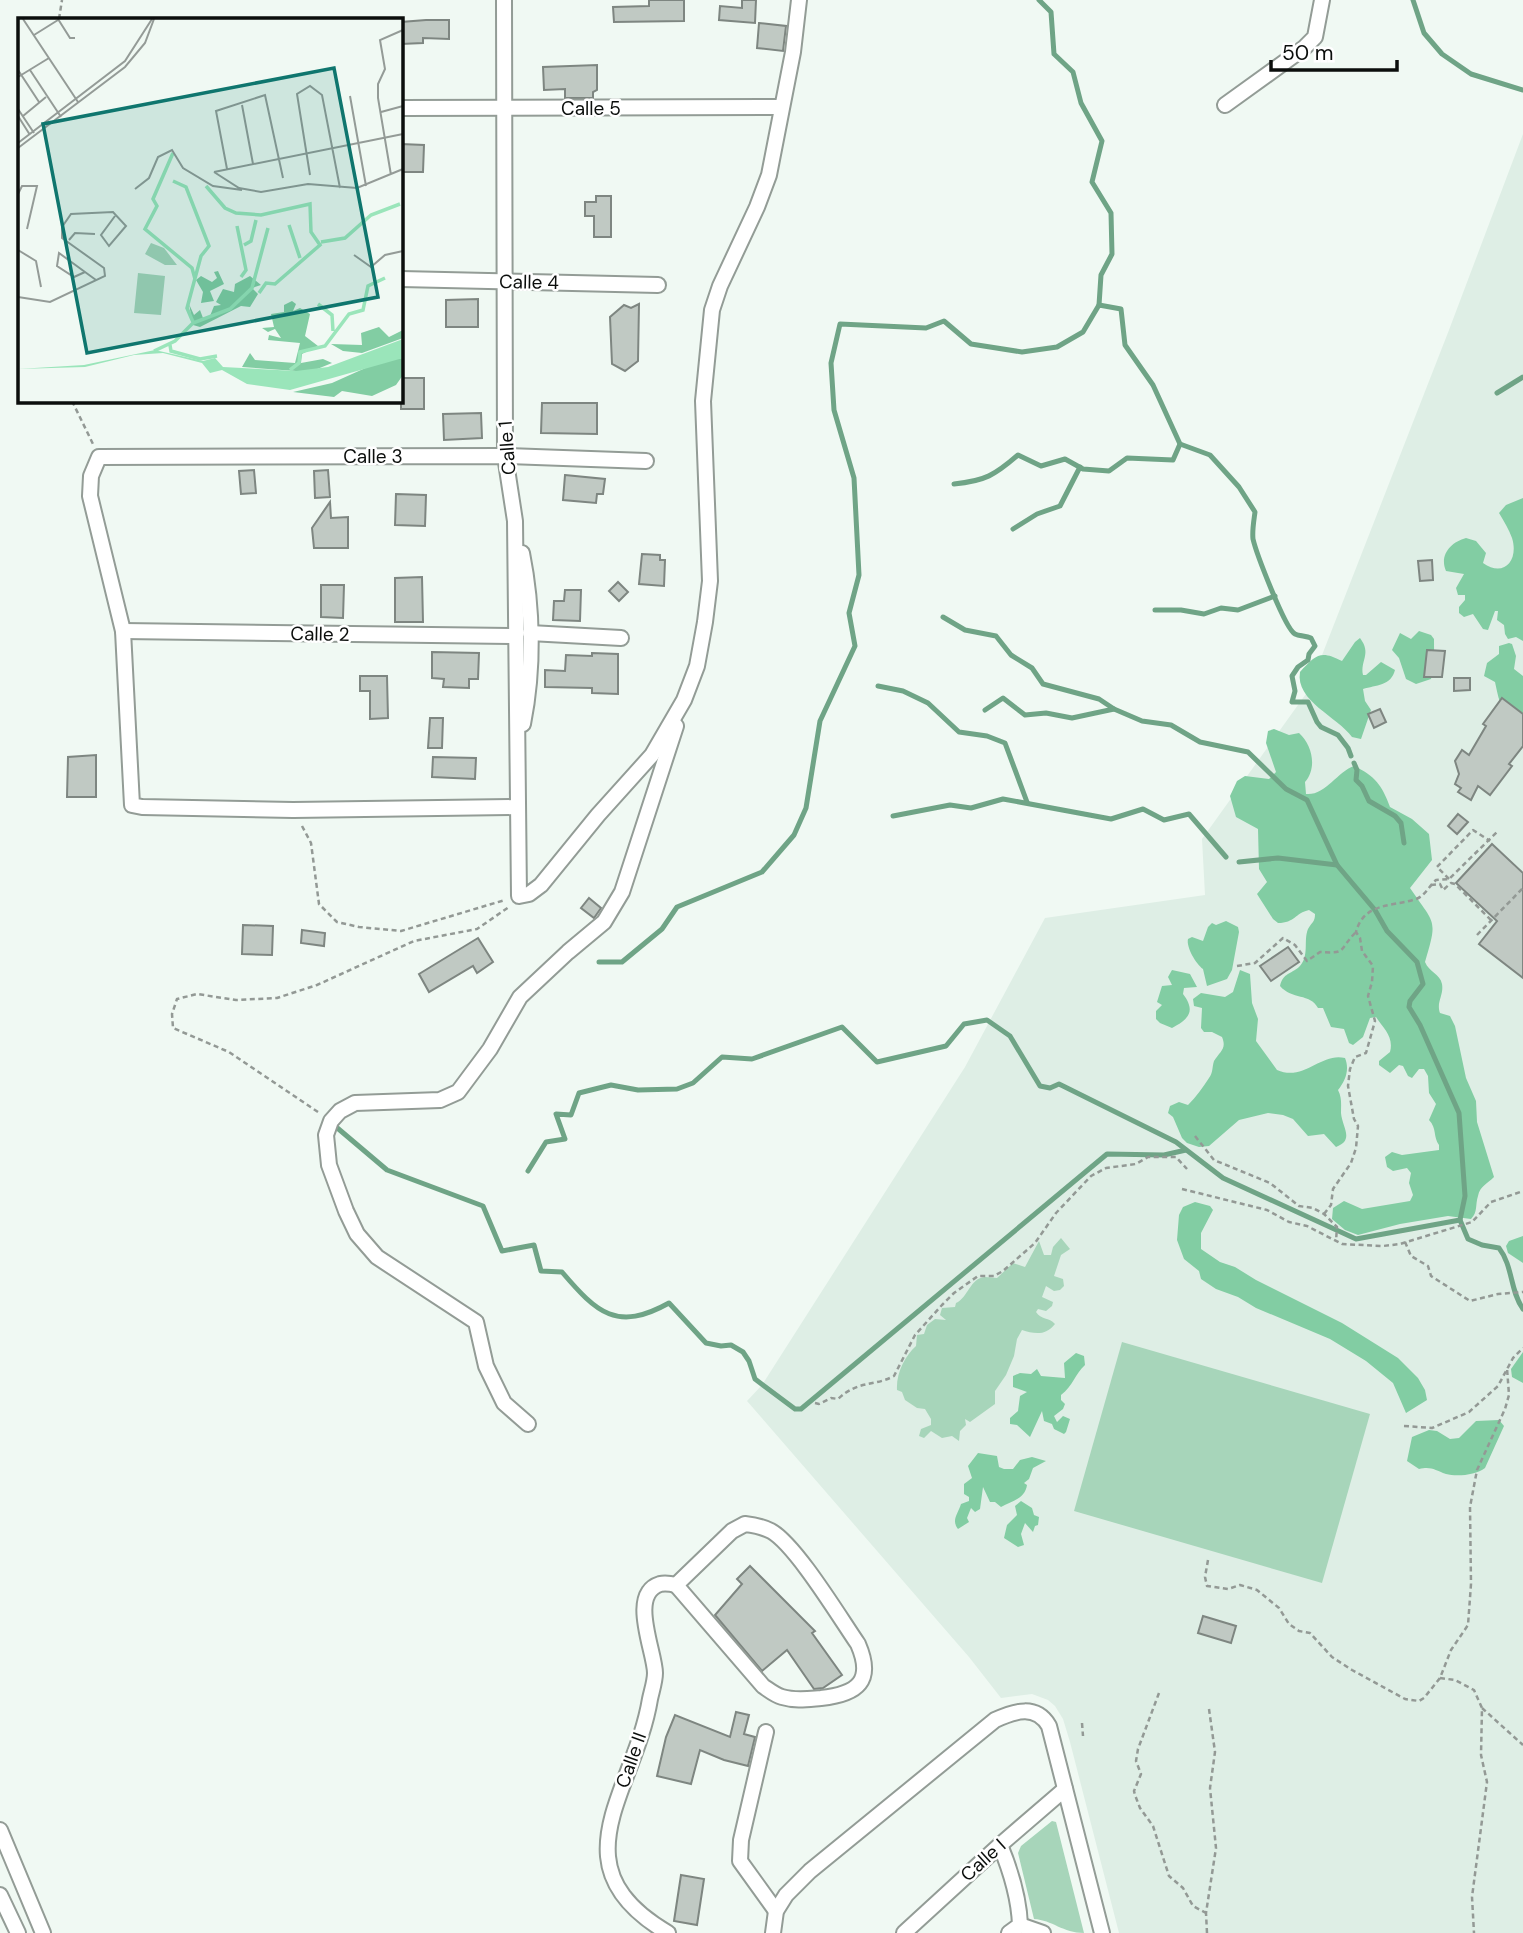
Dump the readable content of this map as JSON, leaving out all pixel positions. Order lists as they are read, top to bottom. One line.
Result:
{"streets":{"street":["Calle 5","Calle 4","Calle 1","Calle 3","Calle 2","Calle II","Calle I"]},"crossings":[["Calle 5","Calle 1"],["Calle 4","Calle 1"],["Calle 1","Calle 3"],["Calle 1","Calle 2"]],"scale_bar":"50 m"}
